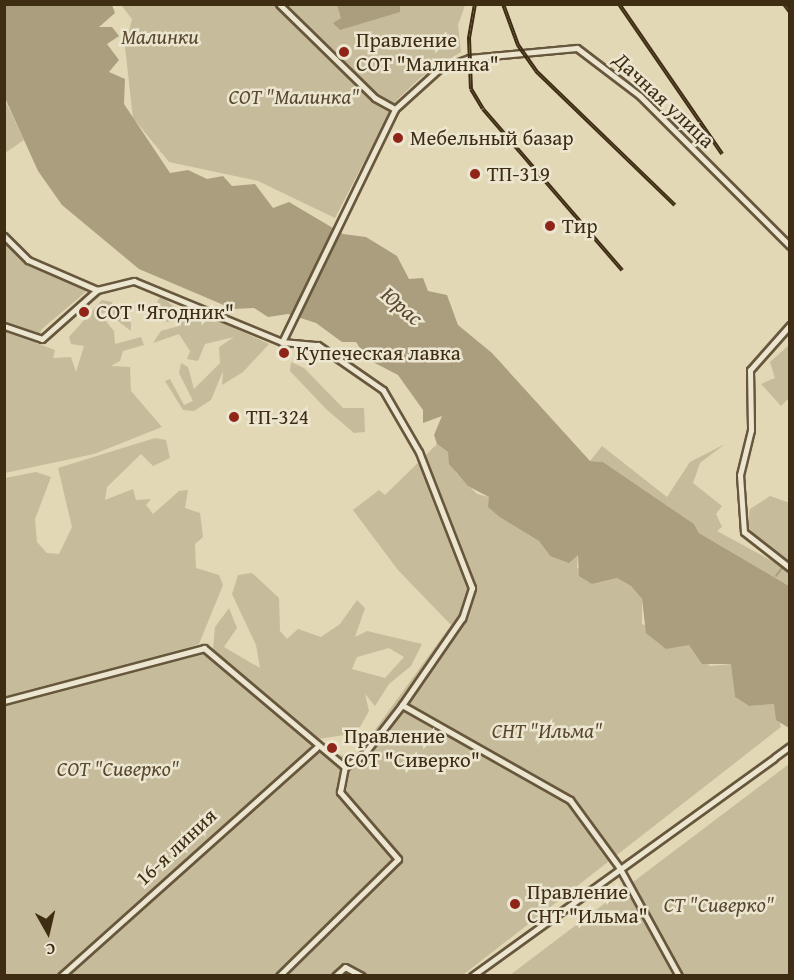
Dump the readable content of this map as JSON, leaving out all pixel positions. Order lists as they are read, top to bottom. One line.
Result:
{"streets":{"street":["Дачная улица","16-я линия"]},"water":["Юрас"],"parks":["Малинки","СОТ \"Малинка\"","СНТ \"Ильма\"","СОТ \"Сиверко\"","СТ \"Сиверко\""],"places":["Правление СОТ \"Малинка\"","Мебельный базар","ТП-319","Тир","СОТ \"Ягодник\"","Купеческая лавка","ТП-324","Правление СОТ \"Сиверко\"","Правление СНТ \"Ильма\""],"north":"bottom"}
